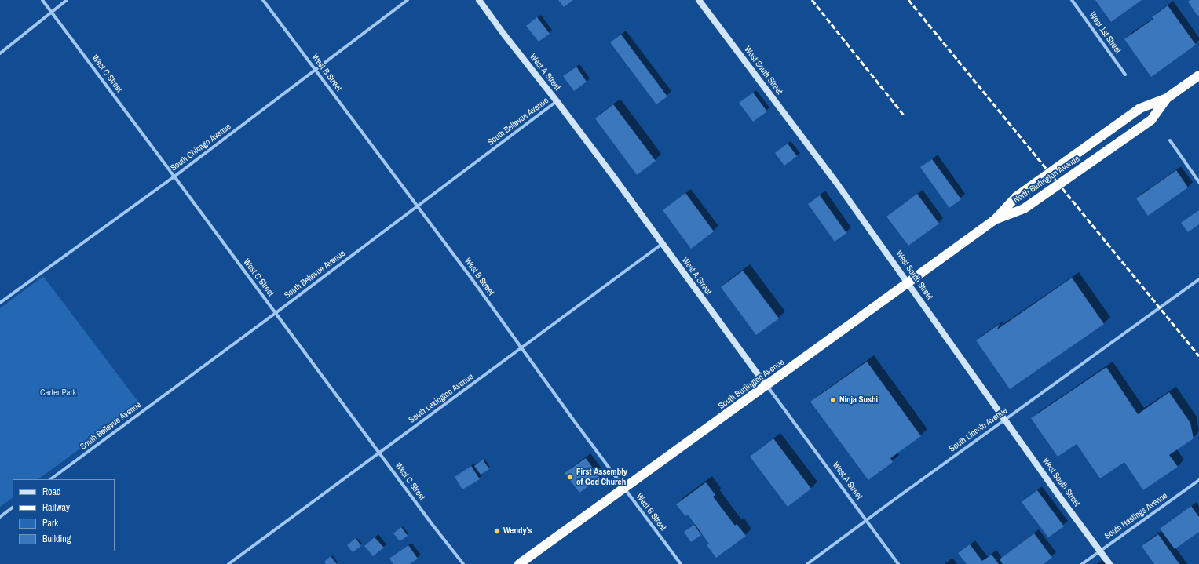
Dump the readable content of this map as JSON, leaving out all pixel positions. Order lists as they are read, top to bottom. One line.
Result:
{"streets":{"highway":["North Burlington Avenue","South Burlington Avenue"],"street":["West 1st Street","West South Street","West A Street","West B Street","West C Street","South Bellevue Avenue","South Chicago Avenue","South Lexington Avenue","South Lincoln Avenue","South Hastings Avenue"]},"crossings":[["West South Street","South Burlington Avenue"],["West South Street","South Lincoln Avenue"],["West South Street","South Hastings Avenue"],["West A Street","South Bellevue Avenue"],["West A Street","South Burlington Avenue"],["West A Street","South Lexington Avenue"],["West A Street","South Lincoln Avenue"],["West B Street","South Bellevue Avenue"],["West B Street","South Chicago Avenue"],["West B Street","South Burlington Avenue"],["West B Street","South Lexington Avenue"],["West C Street","South Bellevue Avenue"],["West C Street","South Chicago Avenue"],["West C Street","South Lexington Avenue"],["North Burlington Avenue","South Burlington Avenue"]],"parks":["Carter Park"],"places":["Ninja Sushi","First Assembly of God Church","Wendy's"],"legend":["Road","Railway","Park","Building"]}
